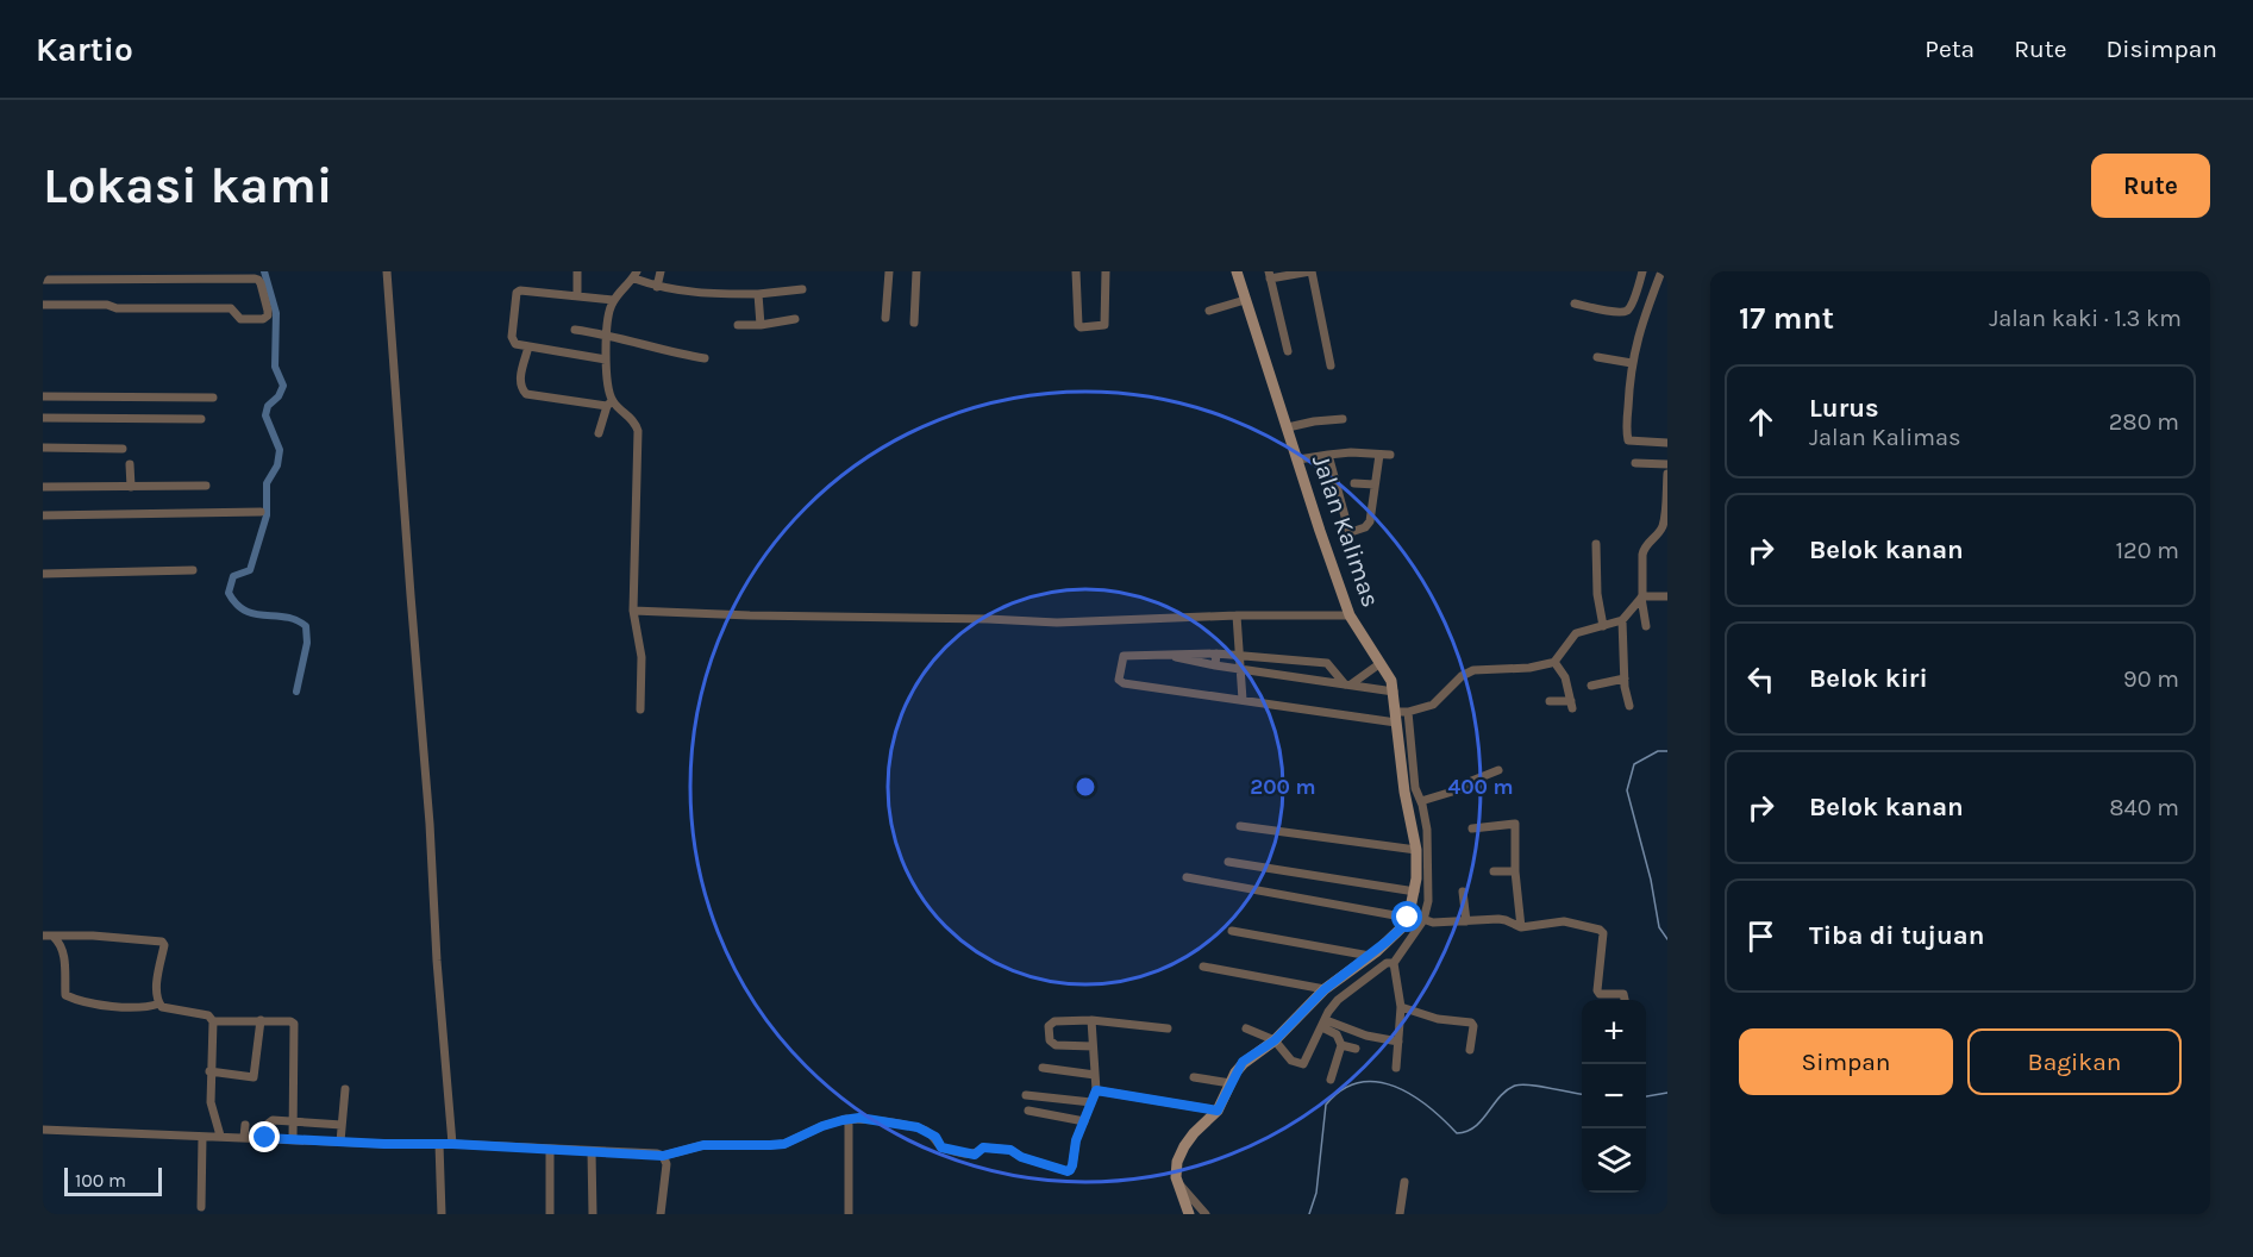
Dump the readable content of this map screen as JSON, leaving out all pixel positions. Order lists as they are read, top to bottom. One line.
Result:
{"streets":{"street":["Jalan Kalimas"]},"scale_bar":"100 m","page":{"header":"Kartio","nav":["Peta","Rute","Disimpan"],"buttons":["Rute",["Simpan","Bagikan"]],"title":"Lokasi kami","heading":["17 mnt","Jalan kaki · 1.3 km"],"list":[["Lurus","Jalan Kalimas","280 m"],["Belok kanan","120 m"],["Belok kiri","90 m"],["Belok kanan","840 m"],"Tiba di tujuan"],"map_buttons":["+","−"],"scale":"100 m"},"rings":["200 m","400 m"]}
